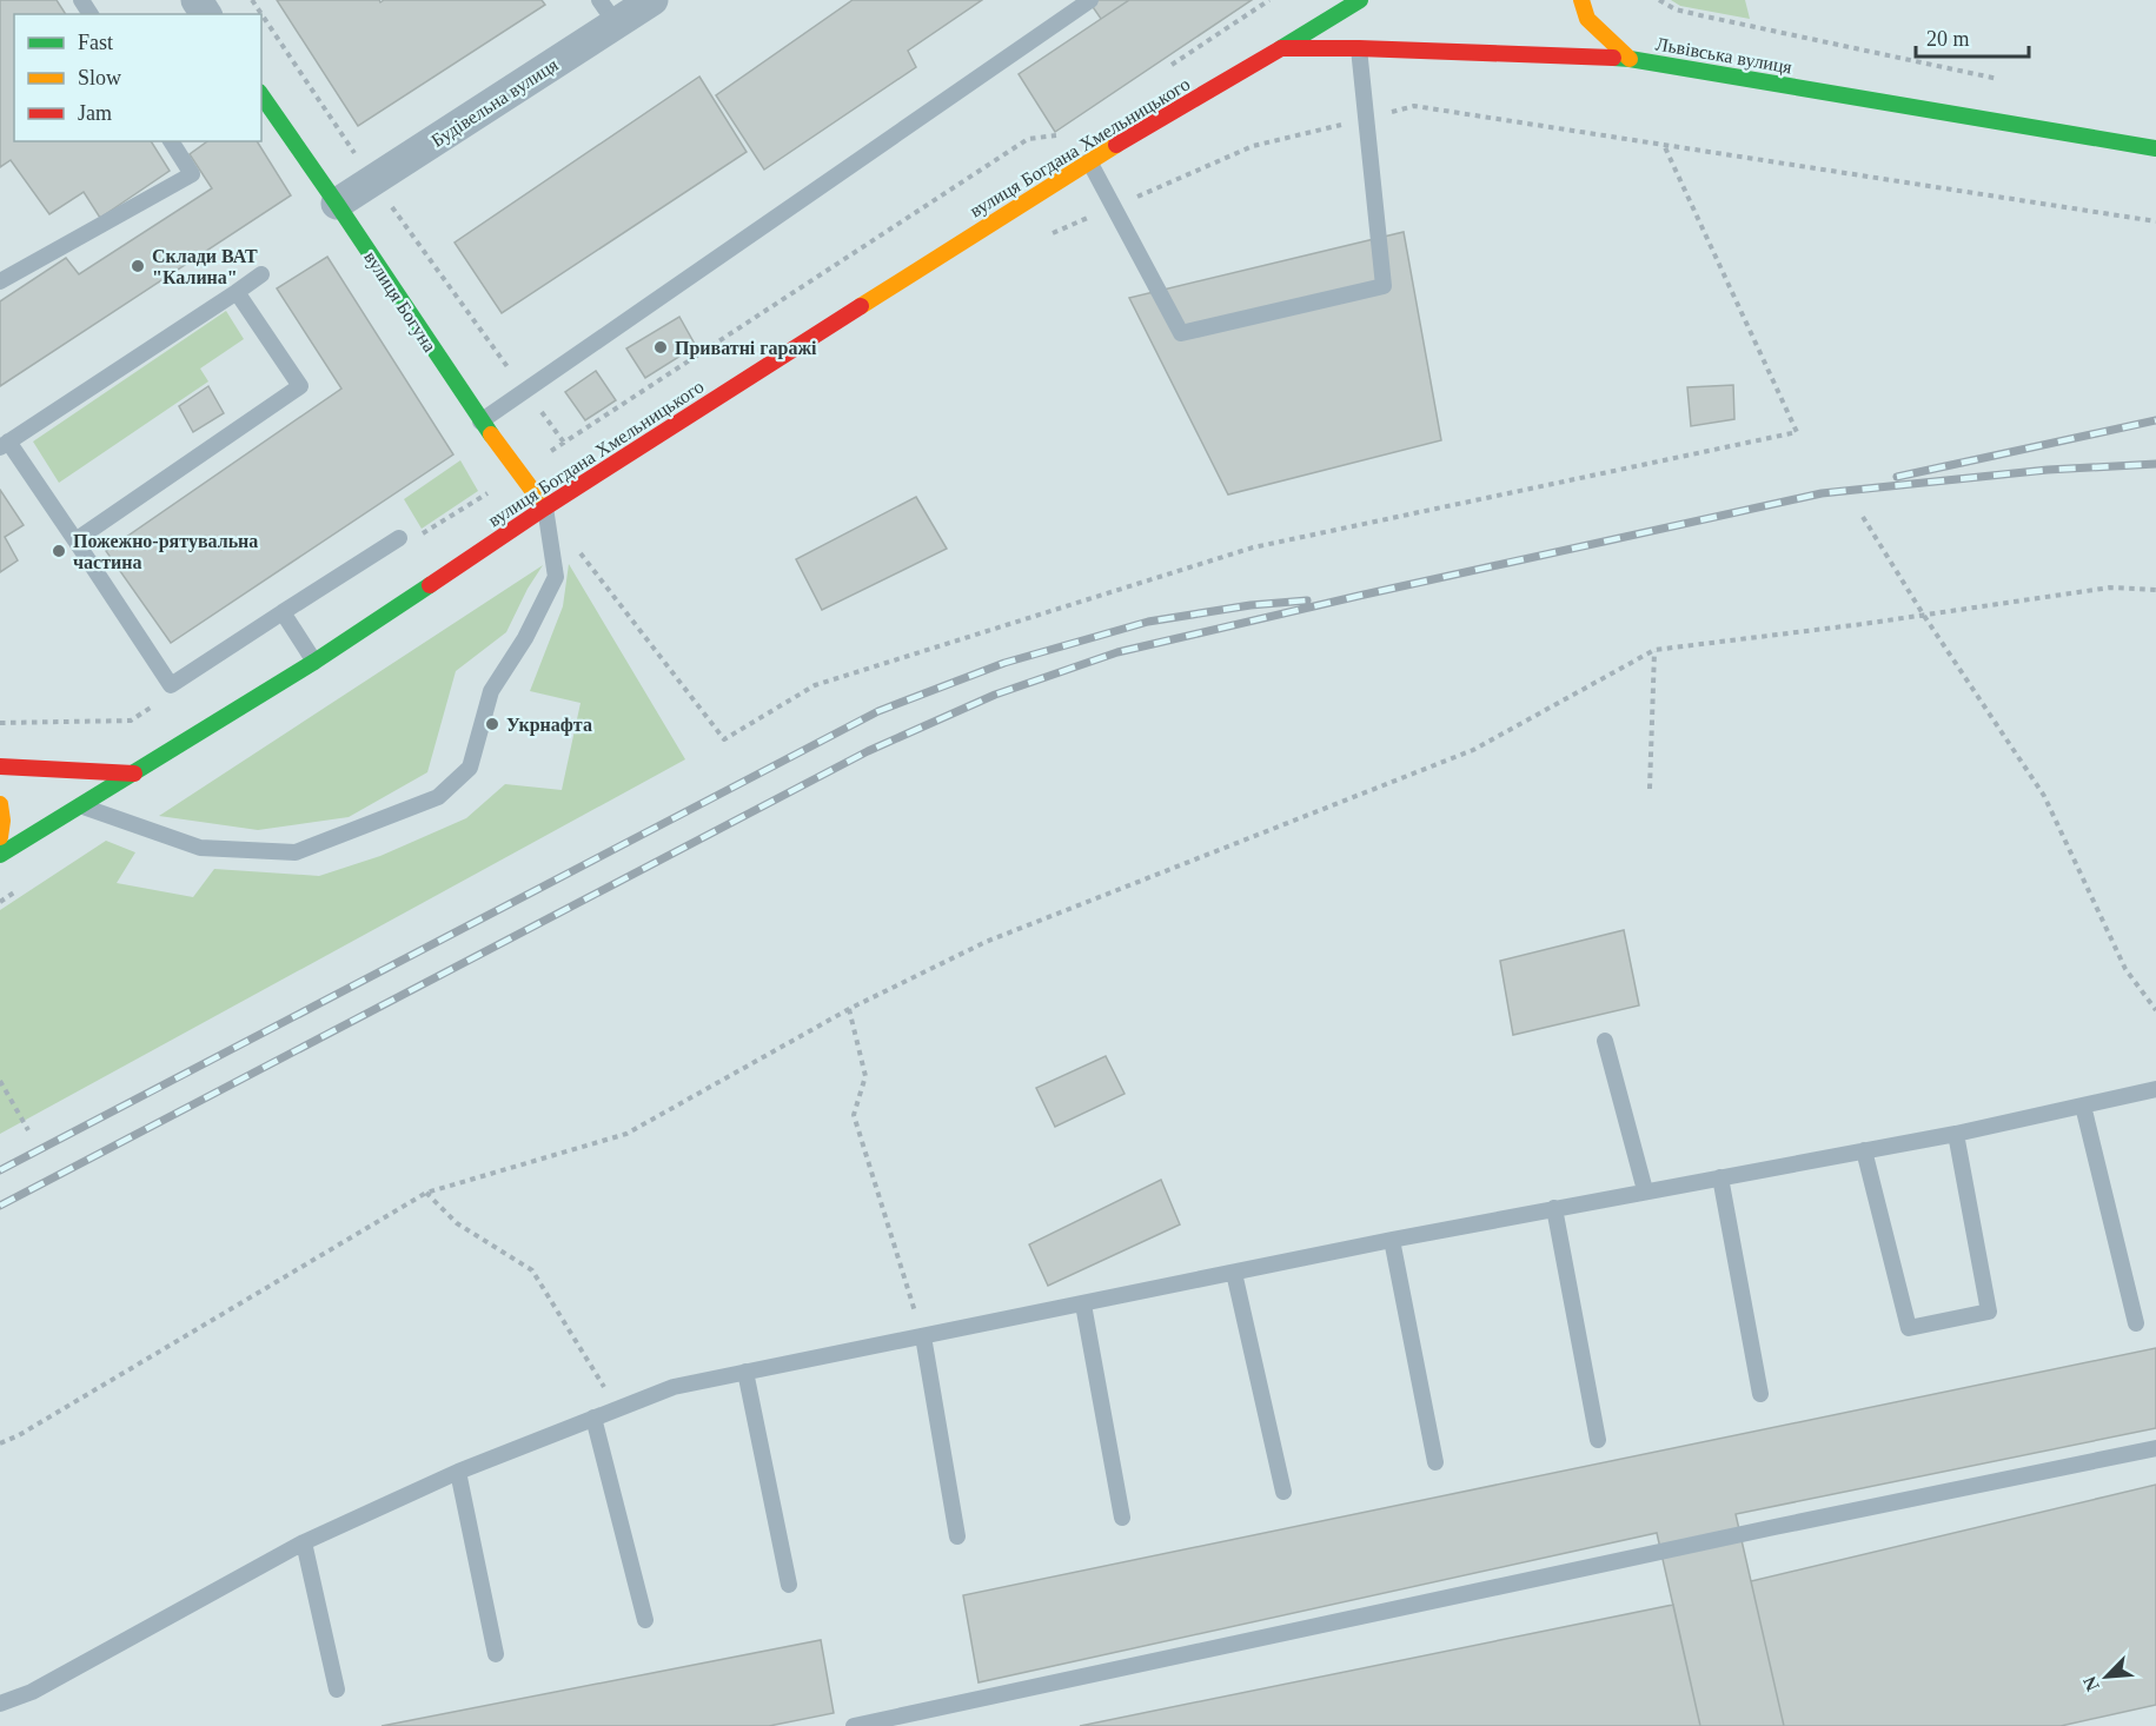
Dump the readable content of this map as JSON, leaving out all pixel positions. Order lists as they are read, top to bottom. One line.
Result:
{"streets":{"street":["Львівська вулиця","Будівельна вулиця","вулиця Богдана Хмельницького","вулиця Богуна"]},"crossings":[["Львівська вулиця","вулиця Богдана Хмельницького"],["Будівельна вулиця","вулиця Богуна"],["вулиця Богдана Хмельницького","вулиця Богуна"]],"places":["Склади ВАТ \"Калина\"","Приватні гаражі","Пожежно-рятувальна частина","Укрнафта"],"legend":["Fast","Slow","Jam"],"scale_bar":"20 m","north":"bottom left"}
